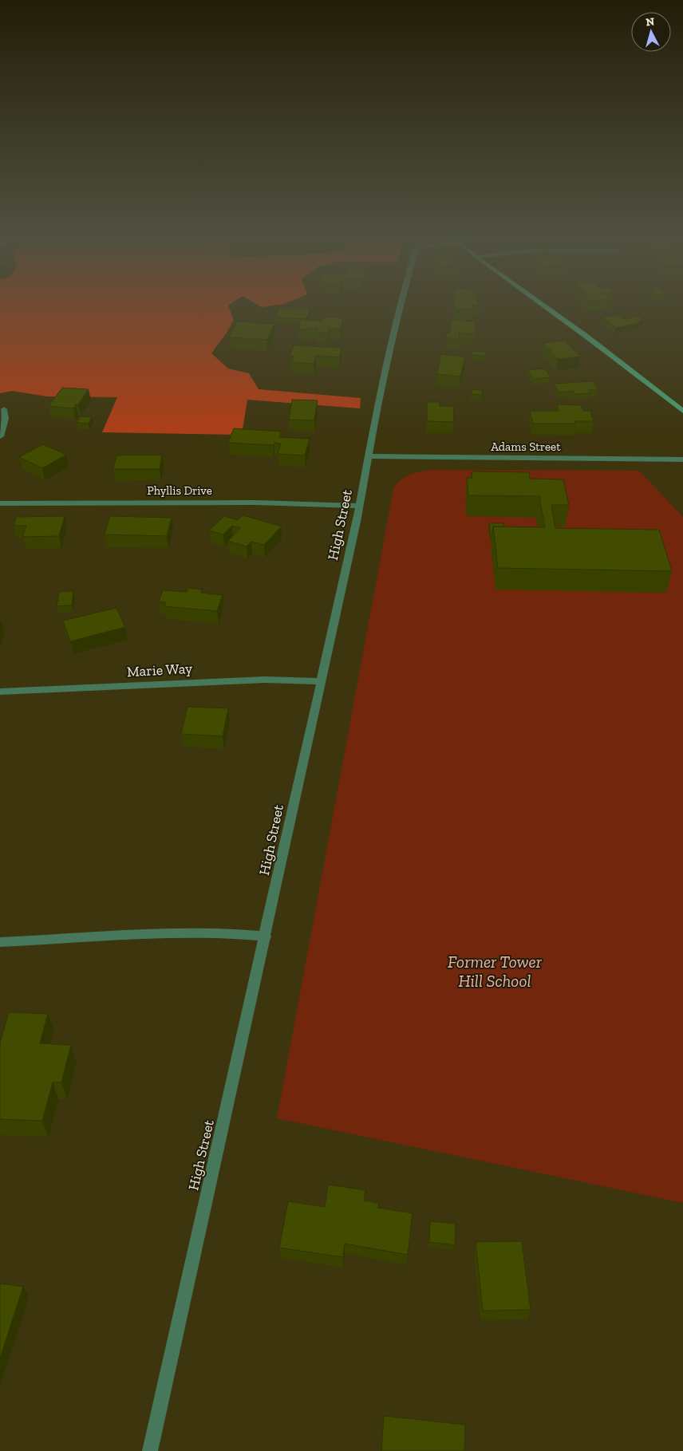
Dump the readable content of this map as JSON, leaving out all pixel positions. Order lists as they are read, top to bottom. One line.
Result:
{"streets":{"street":["Adams Street","Phyllis Drive","High Street","Marie Way"]},"crossings":[["Adams Street","High Street"],["Phyllis Drive","High Street"],["High Street","Marie Way"]],"parks":["Former Tower Hill School"],"north":"top"}
